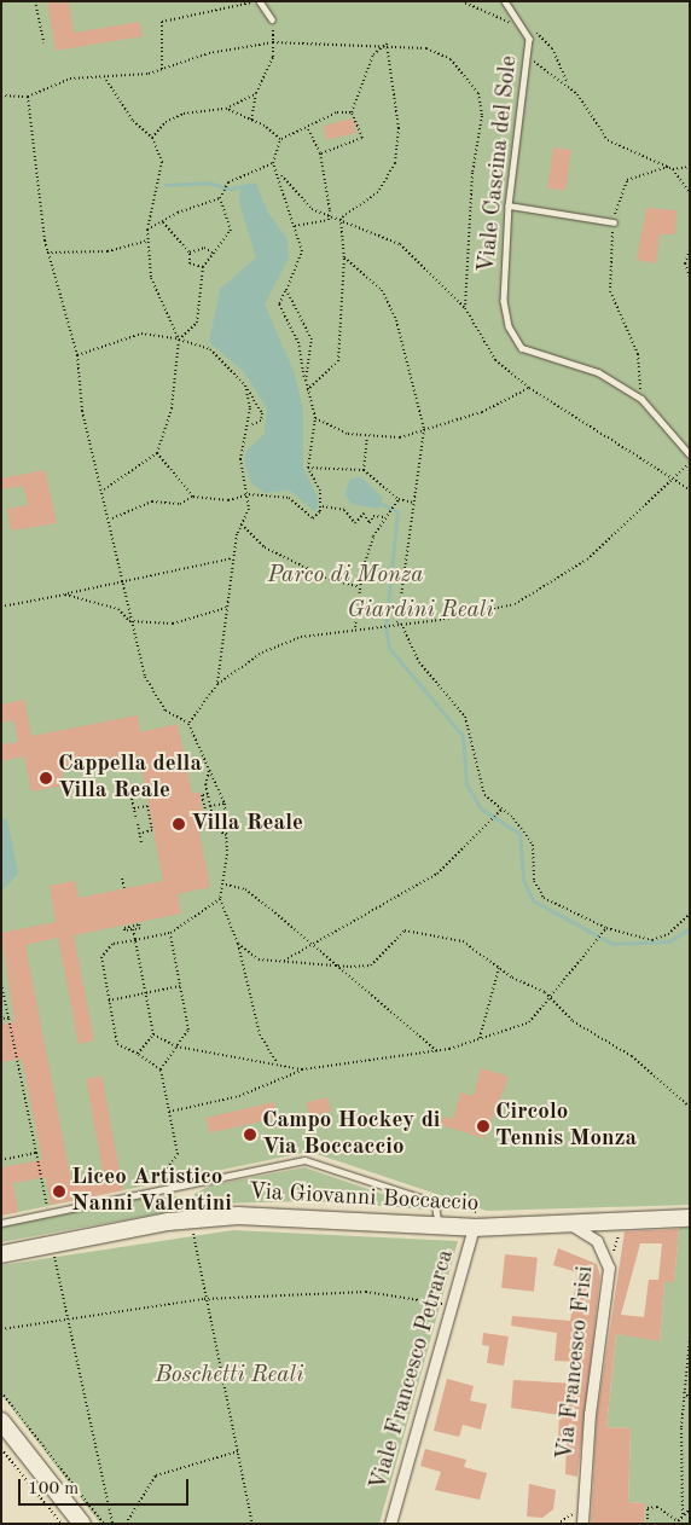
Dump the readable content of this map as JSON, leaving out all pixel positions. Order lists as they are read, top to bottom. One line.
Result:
{"streets":{"main road":["Via Giovanni Boccaccio"],"street":["Via Francesco Frisi","Viale Francesco Petrarca"],"lane":["Viale Cascina del Sole"]},"crossings":[["Via Giovanni Boccaccio","Via Francesco Frisi"],["Via Giovanni Boccaccio","Viale Francesco Petrarca"]],"parks":["Parco di Monza","Giardini Reali","Boschetti Reali"],"places":["Cappella della Villa Reale","Villa Reale","Circolo Tennis Monza","Campo Hockey di Via Boccaccio","Liceo Artistico Nanni Valentini"],"scale_bar":"100 m"}
